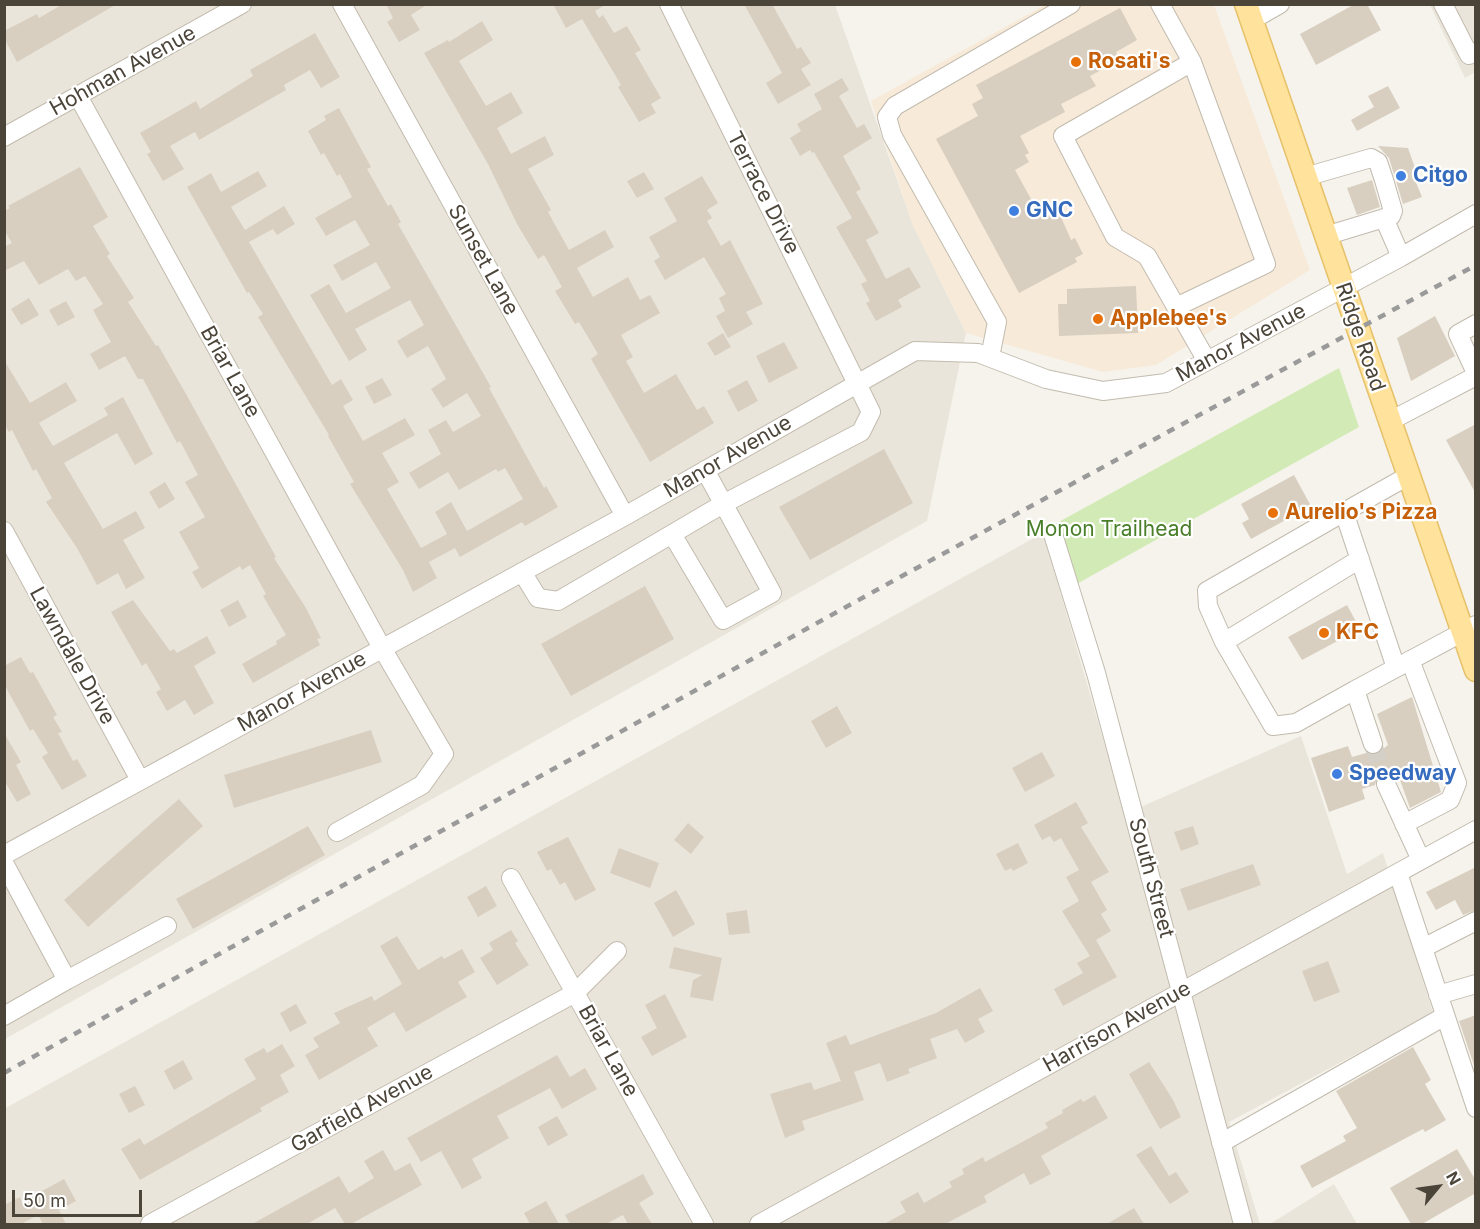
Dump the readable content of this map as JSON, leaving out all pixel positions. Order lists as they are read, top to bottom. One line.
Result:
{"streets":{"main road":["Ridge Road"],"street":["Hohman Avenue","Terrace Drive","Sunset Lane","Manor Avenue","Briar Lane","Lawndale Drive","South Street","Harrison Avenue","Garfield Avenue"]},"crossings":[["Hohman Avenue","Briar Lane"],["Terrace Drive","Manor Avenue"],["Sunset Lane","Manor Avenue"],["Ridge Road","Manor Avenue"],["Manor Avenue","Briar Lane"],["Manor Avenue","Lawndale Drive"],["Briar Lane","Garfield Avenue"],["South Street","Harrison Avenue"]],"parks":["Monon Trailhead"],"places":["Rosati's","Citgo","GNC","Applebee's","Aurelio's Pizza","KFC","Speedway"],"scale_bar":"50 m","north":"top right"}
